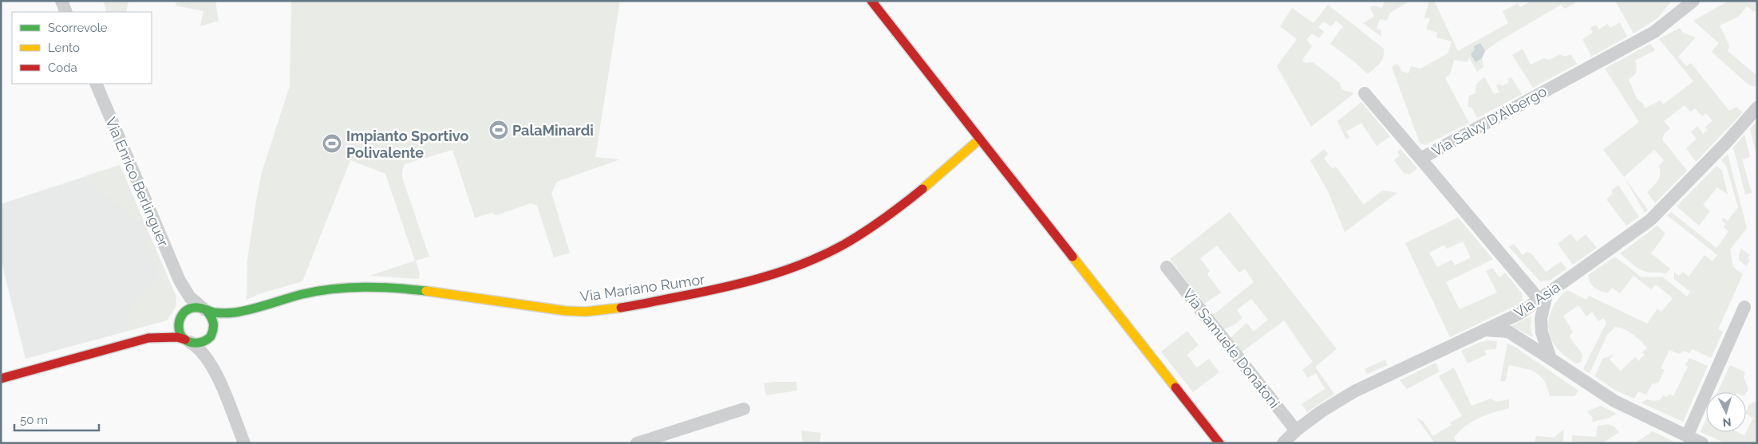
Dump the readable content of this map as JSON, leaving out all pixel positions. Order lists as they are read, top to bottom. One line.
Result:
{"streets":{"street":["Via Salvy D'Albergo","Via Enrico Berlinguer","Via Mariano Rumor","Via Asia","Via Samuele Donatoni"]},"crossings":[["Via Salvy D'Albergo","Via Asia"],["Via Asia","Via Samuele Donatoni"]],"places":{"sports":["PalaMinardi","Impianto Sportivo Polivalente"]},"legend":["Scorrevole","Lento","Coda"],"scale_bar":"50 m","north":"bottom"}
